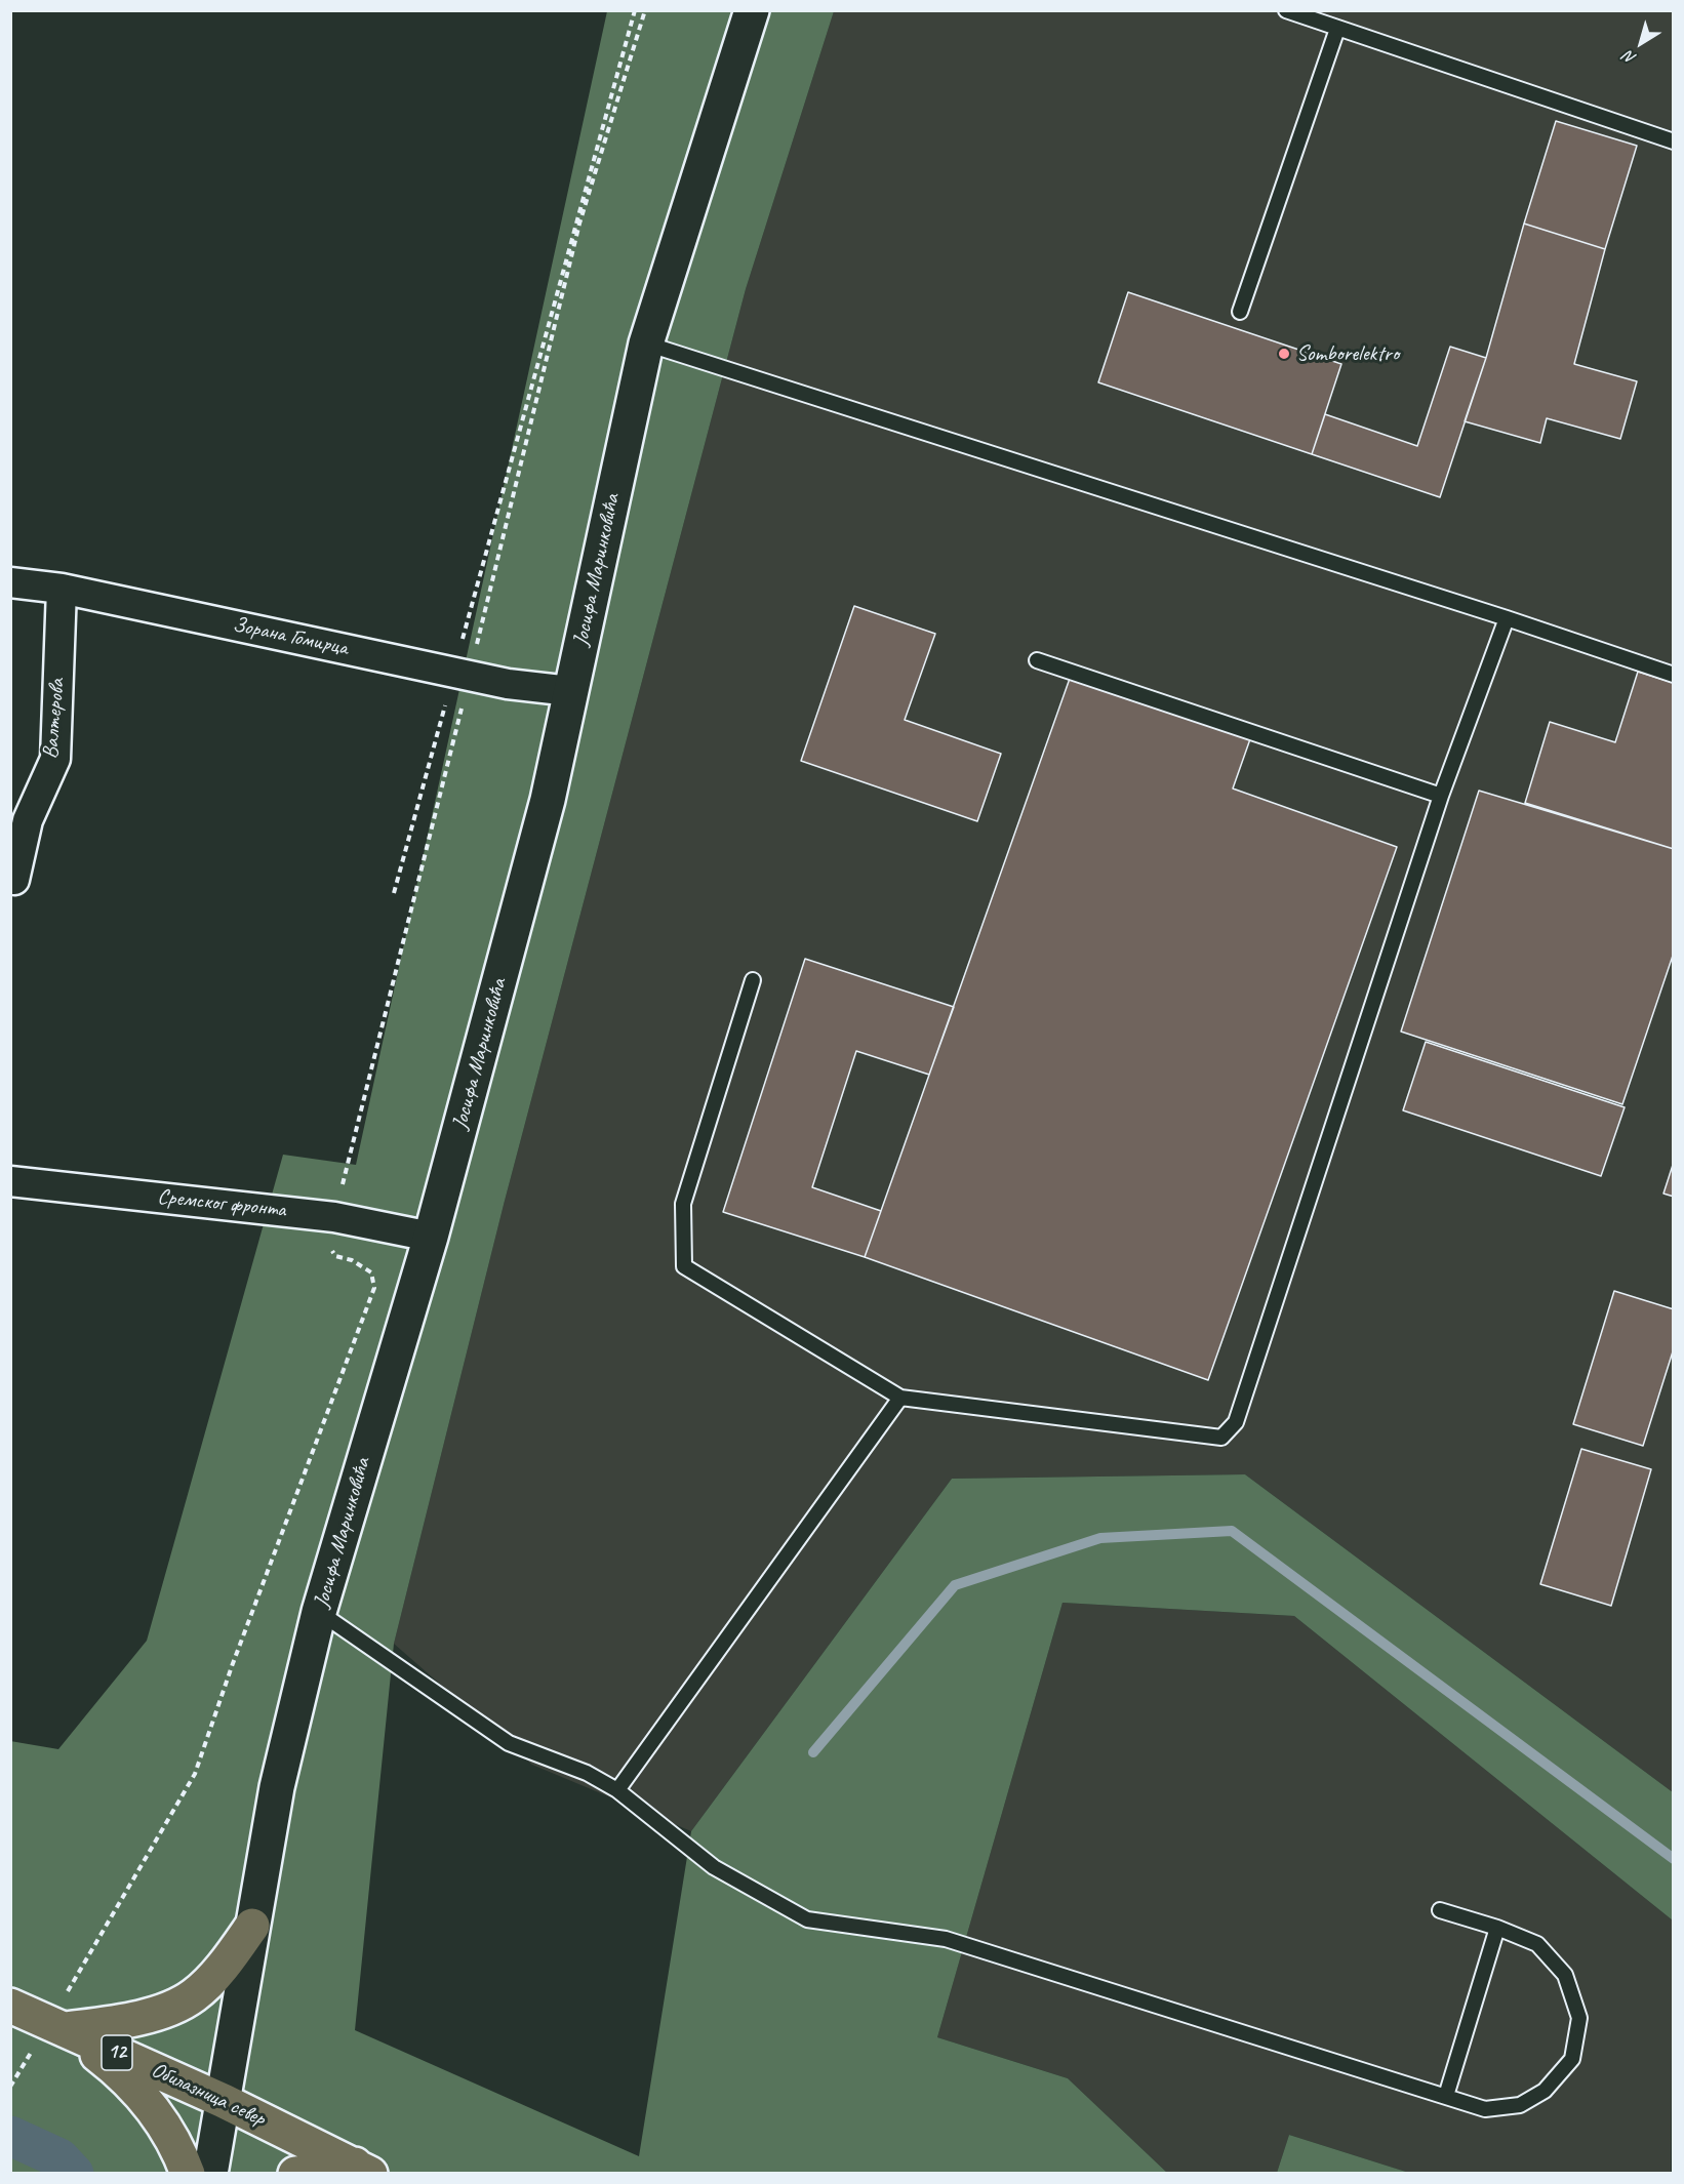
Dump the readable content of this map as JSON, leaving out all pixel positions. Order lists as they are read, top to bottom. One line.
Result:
{"streets":{"main road":["12","Обилазница север"],"street":["Јосифа Маринковића","Зорана Гомирца","Валтерова","Сремског фронта"]},"crossings":[["Јосифа Маринковића","Зорана Гомирца"],["Јосифа Маринковића","Сремског фронта"],["Јосифа Маринковића","Обилазница север"],["Зорана Гомирца","Валтерова"]],"places":["Somborelektro"],"north":"bottom left"}
